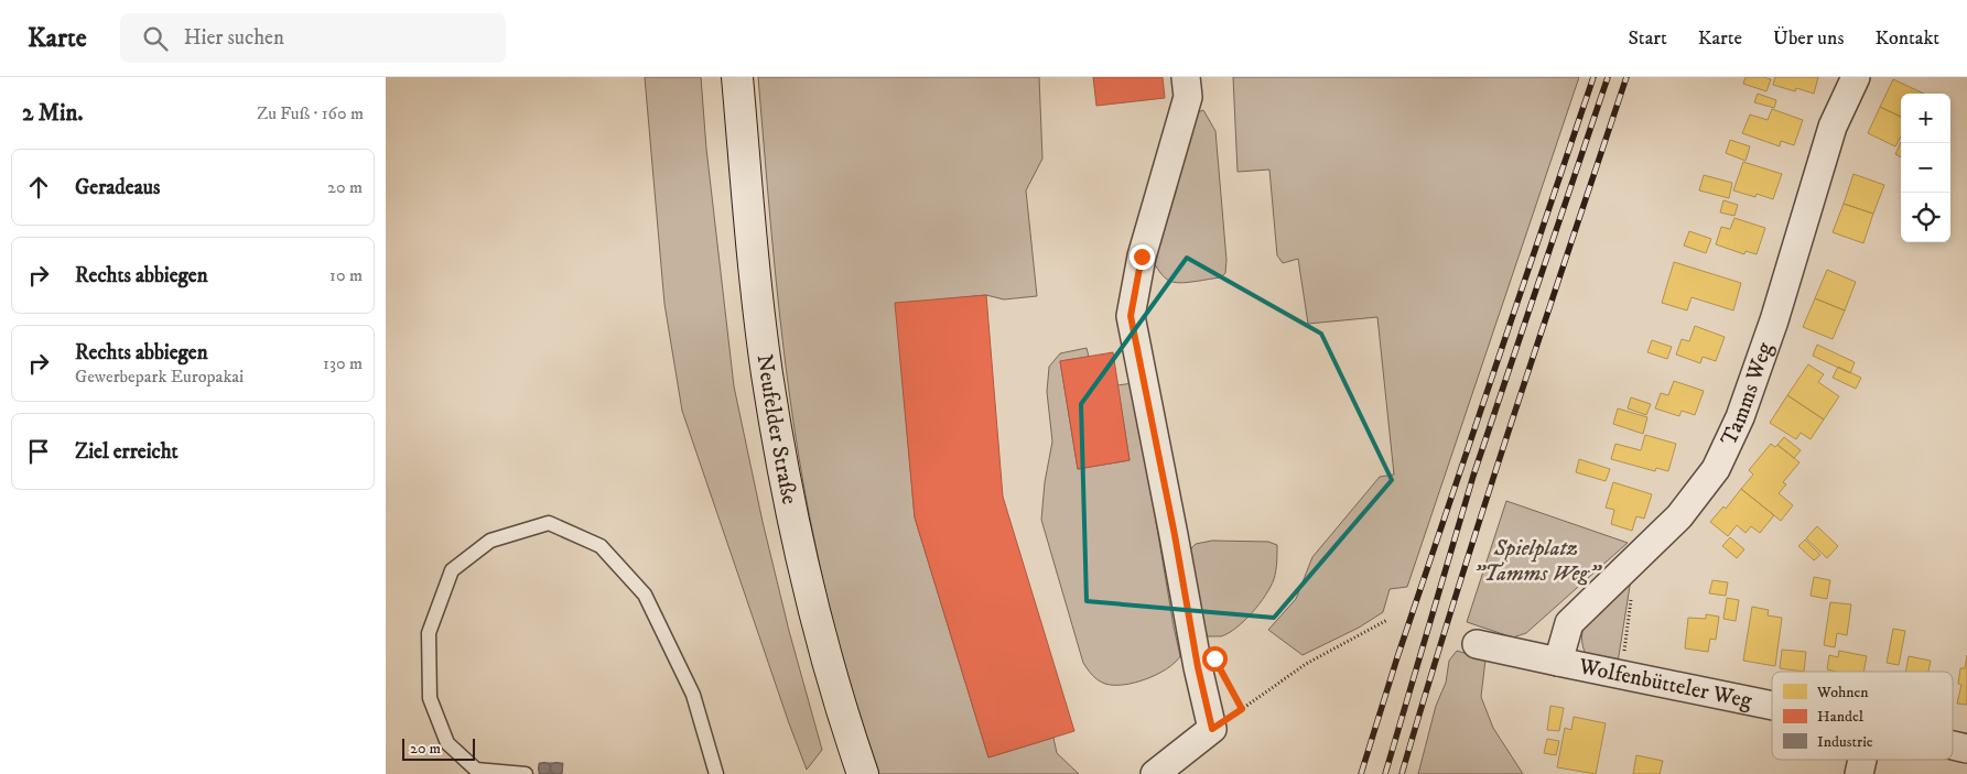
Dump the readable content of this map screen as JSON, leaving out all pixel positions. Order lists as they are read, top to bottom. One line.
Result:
{"streets":{"street":["Tamms Weg","Neufelder Straße","Wolfenbütteler Weg"]},"crossings":[["Tamms Weg","Wolfenbütteler Weg"]],"parks":["Spielplatz \"Tamms Weg\""],"legend":["Wohnen","Handel","Industrie"],"scale_bar":"20 m","page":{"header":"Karte","search":"Hier suchen","nav":["Start","Karte","Über uns","Kontakt"],"heading":["2 Min.","Zu Fuß · 160 m"],"map_buttons":["+","−"],"list":[["Geradeaus","20 m"],["Rechts abbiegen","10 m"],["Rechts abbiegen","Gewerbepark Europakai","130 m"],"Ziel erreicht"],"scale":"20 m"}}
